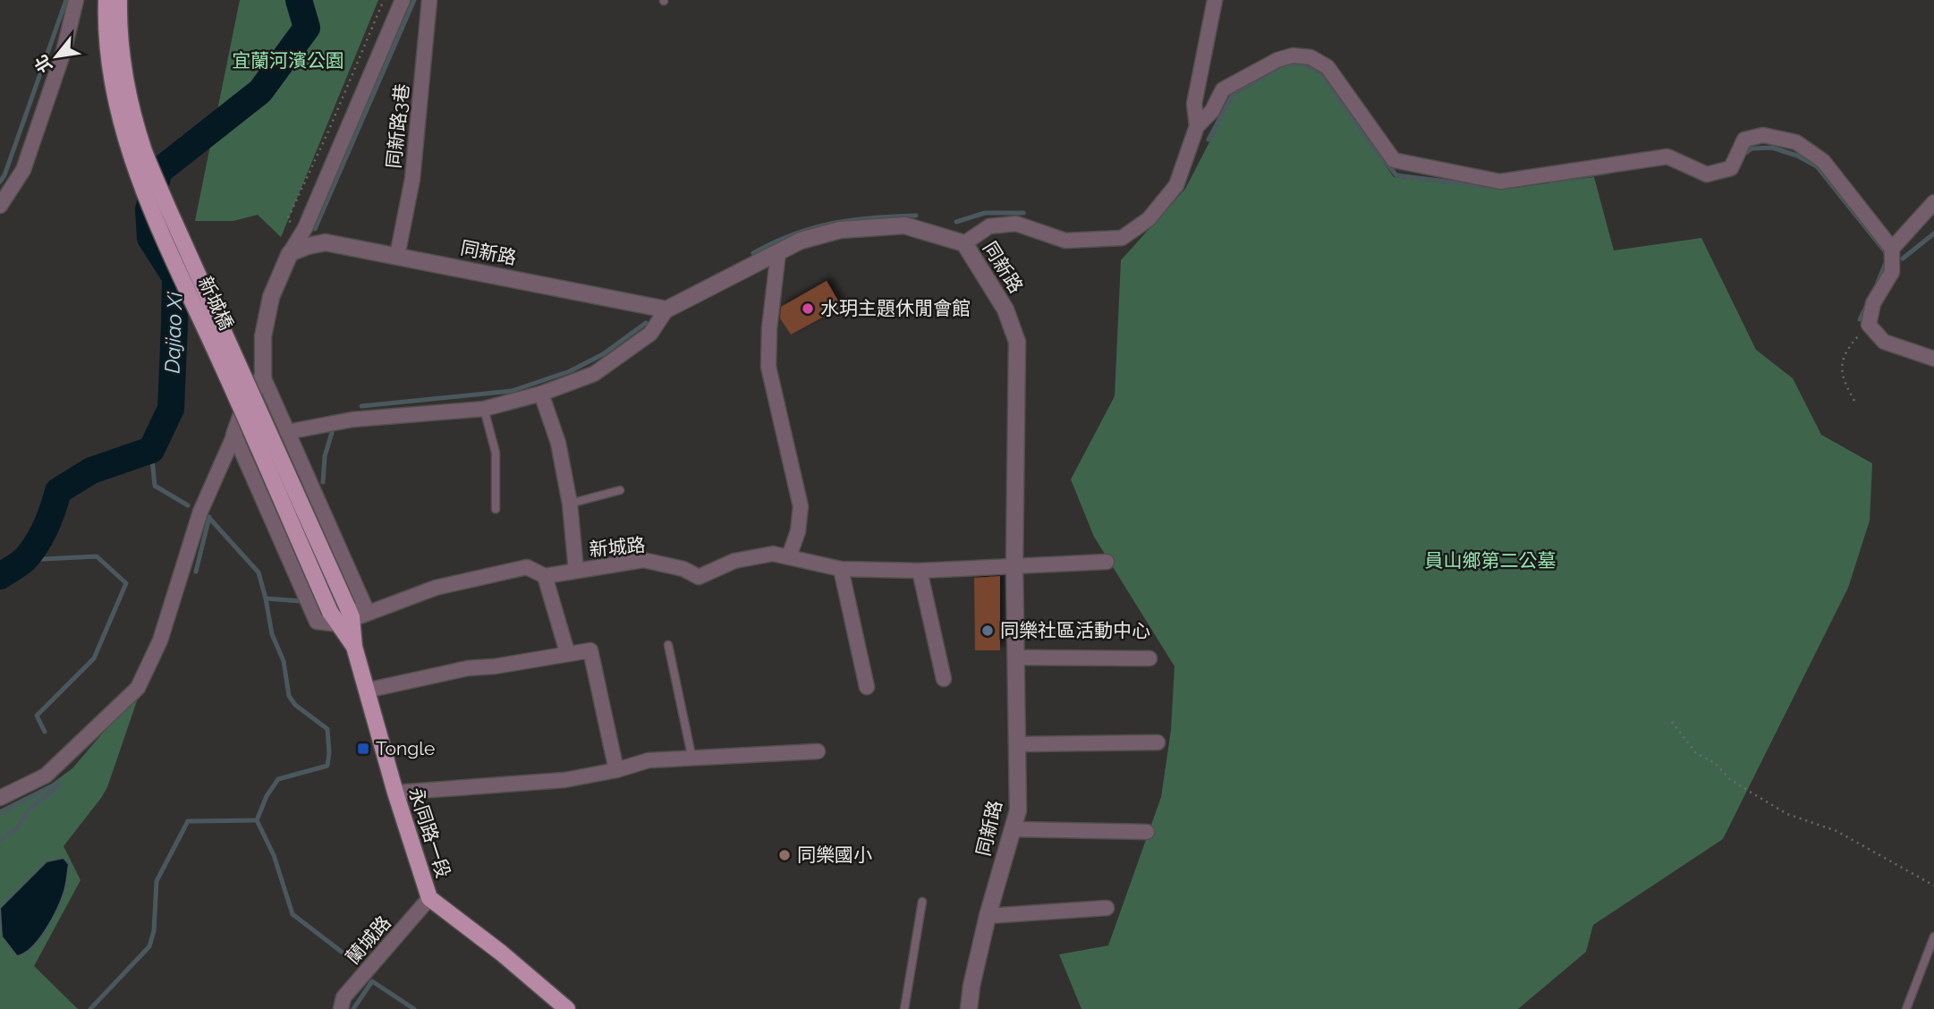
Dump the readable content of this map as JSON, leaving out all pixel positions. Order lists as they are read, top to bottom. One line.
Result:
{"streets":{"main road":["新城橋","永同路一段"],"street":["同新路3巷","同新路","新城路","蘭城路"]},"crossings":[["同新路3巷","同新路"],["同新路","新城路"],["新城橋","新城路"],["新城橋","永同路一段"],["新城路","永同路一段"],["永同路一段","蘭城路"]],"water":["Dajiao Xi"],"parks":["宜蘭河濱公園","員山鄉第二公墓"],"places":{"other":["水玥主題休閒會館","同樂社區活動中心","同樂國小"],"transit":["Tongle"]},"north":"bottom left"}
